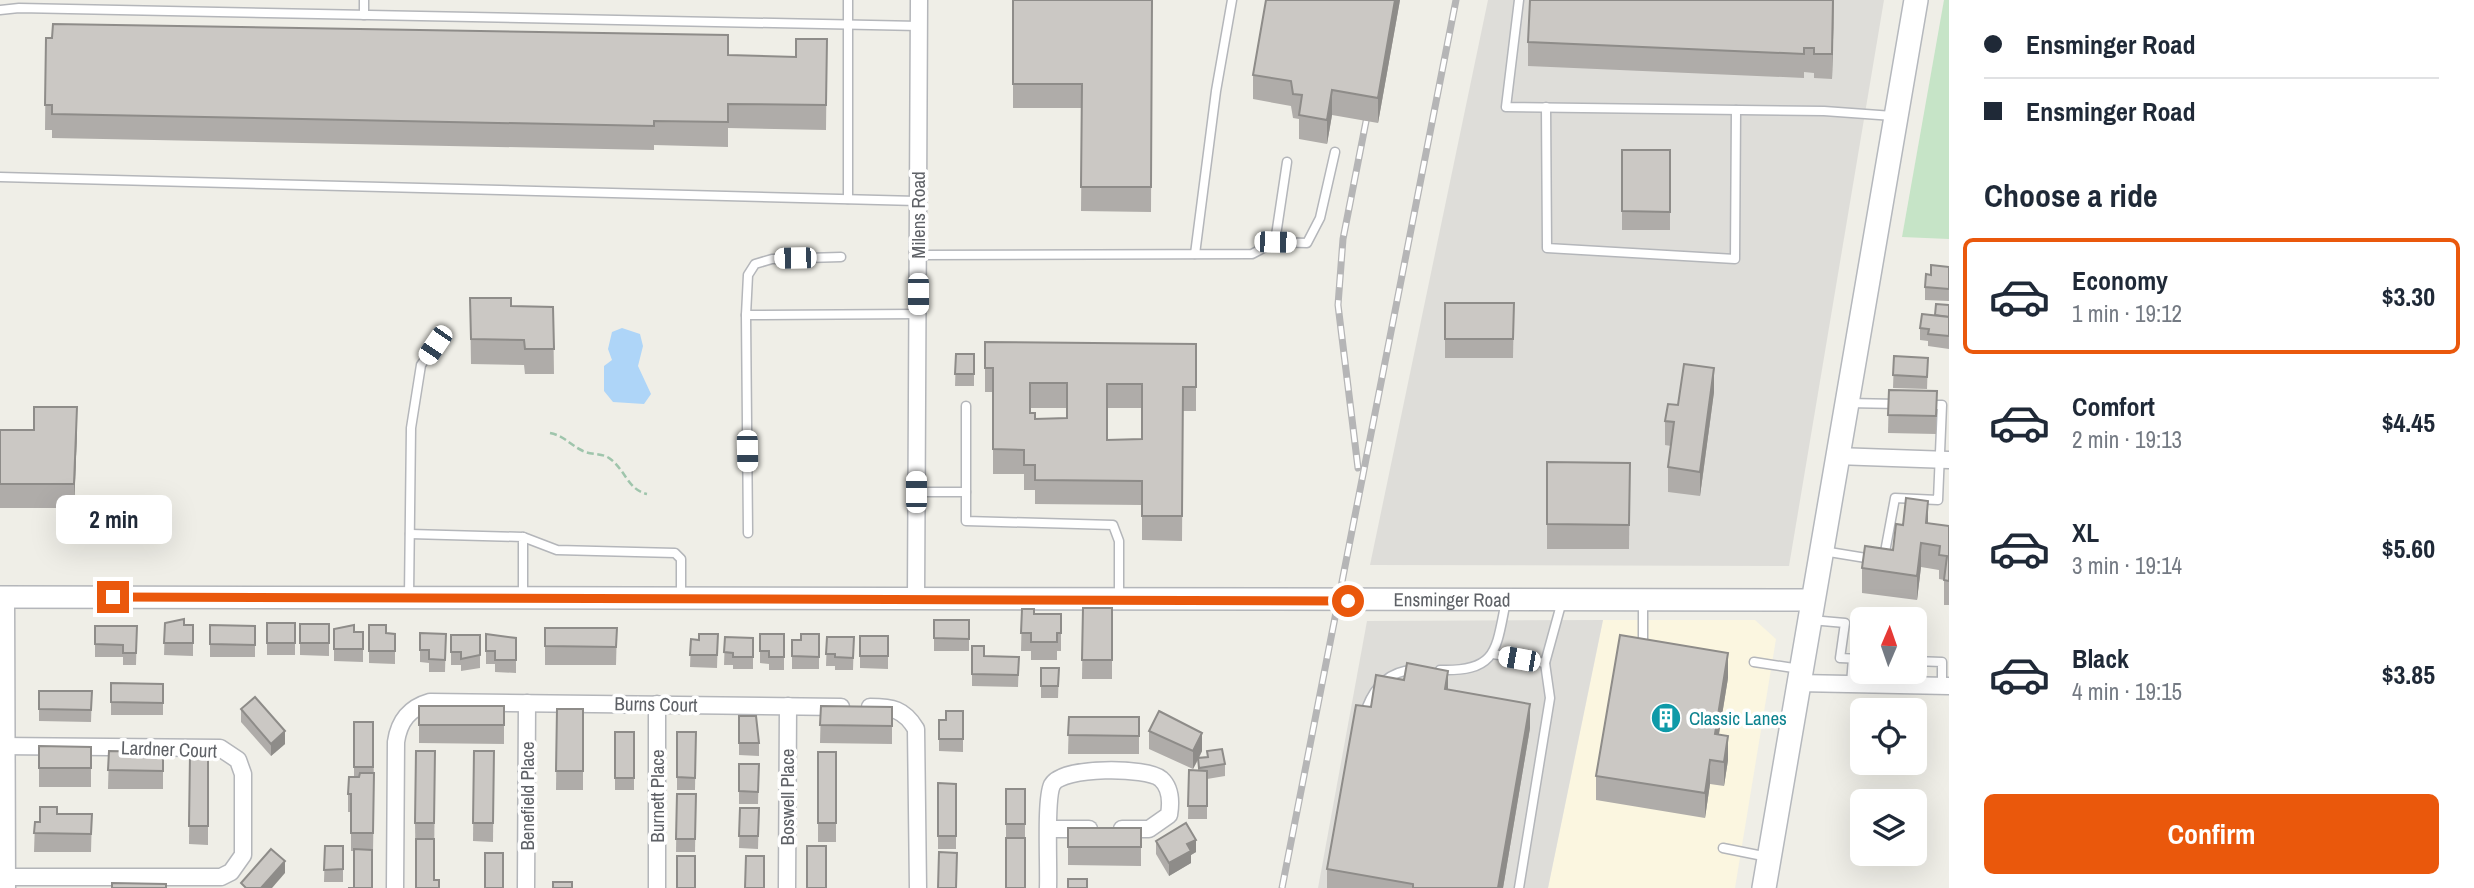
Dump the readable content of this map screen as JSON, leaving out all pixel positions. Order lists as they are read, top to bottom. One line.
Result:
{"streets":{"street":["Milens Road","Ensminger Road","Burns Court","Lardner Court","Benefield Place","Burnett Place","Boswell Place"]},"crossings":[["Milens Road","Ensminger Road"],["Burns Court","Benefield Place"],["Burns Court","Burnett Place"],["Burns Court","Boswell Place"]],"places":{"building":["Classic Lanes"]},"north":"top","page":{"banner":["Ensminger Road","Ensminger Road"],"heading":"Choose a ride","list":[{"name":"Economy","note":"1 min · 19:12","value":"$3.30"},{"name":"Comfort","note":"2 min · 19:13","value":"$4.45"},{"name":"XL","note":"3 min · 19:14","value":"$5.60"},{"name":"Black","note":"4 min · 19:15","value":"$3.85"}],"bubble":"2 min","buttons":"Confirm"}}
